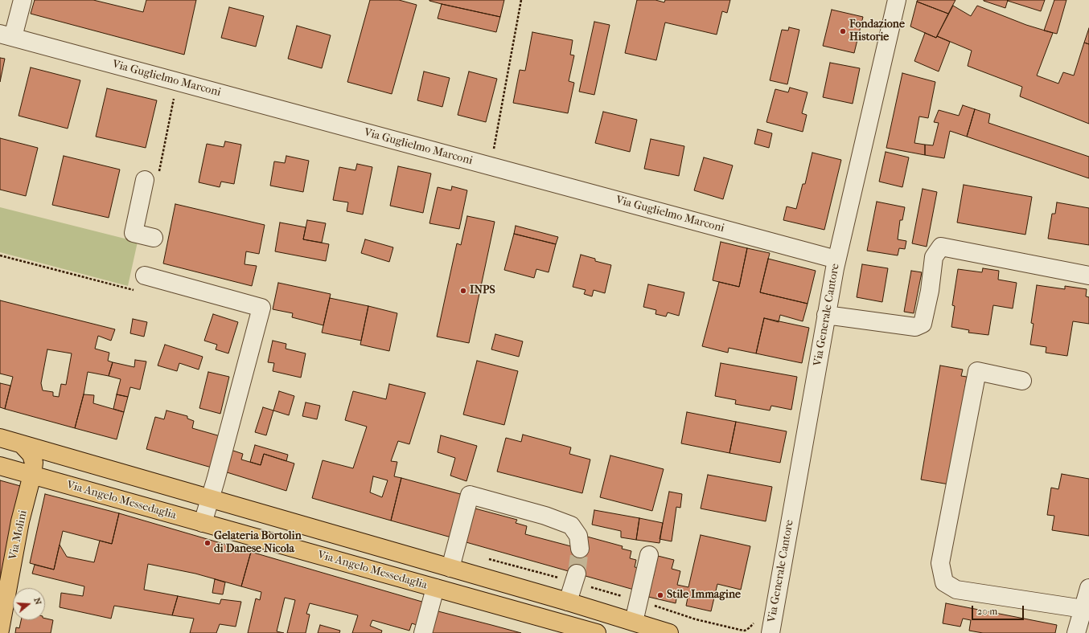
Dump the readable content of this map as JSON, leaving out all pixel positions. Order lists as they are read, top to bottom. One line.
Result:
{"streets":{"main road":["Via Angelo Messedaglia","Via Molini"],"street":["Via Guglielmo Marconi","Via Generale Cantore"]},"crossings":[["Via Guglielmo Marconi","Via Generale Cantore"],["Via Angelo Messedaglia","Via Molini"]],"places":["Fondazione Historie","INPS","Gelateria Bortolin di Danese Nicola","Stile Immagine"],"scale_bar":"20 m","north":"right"}
